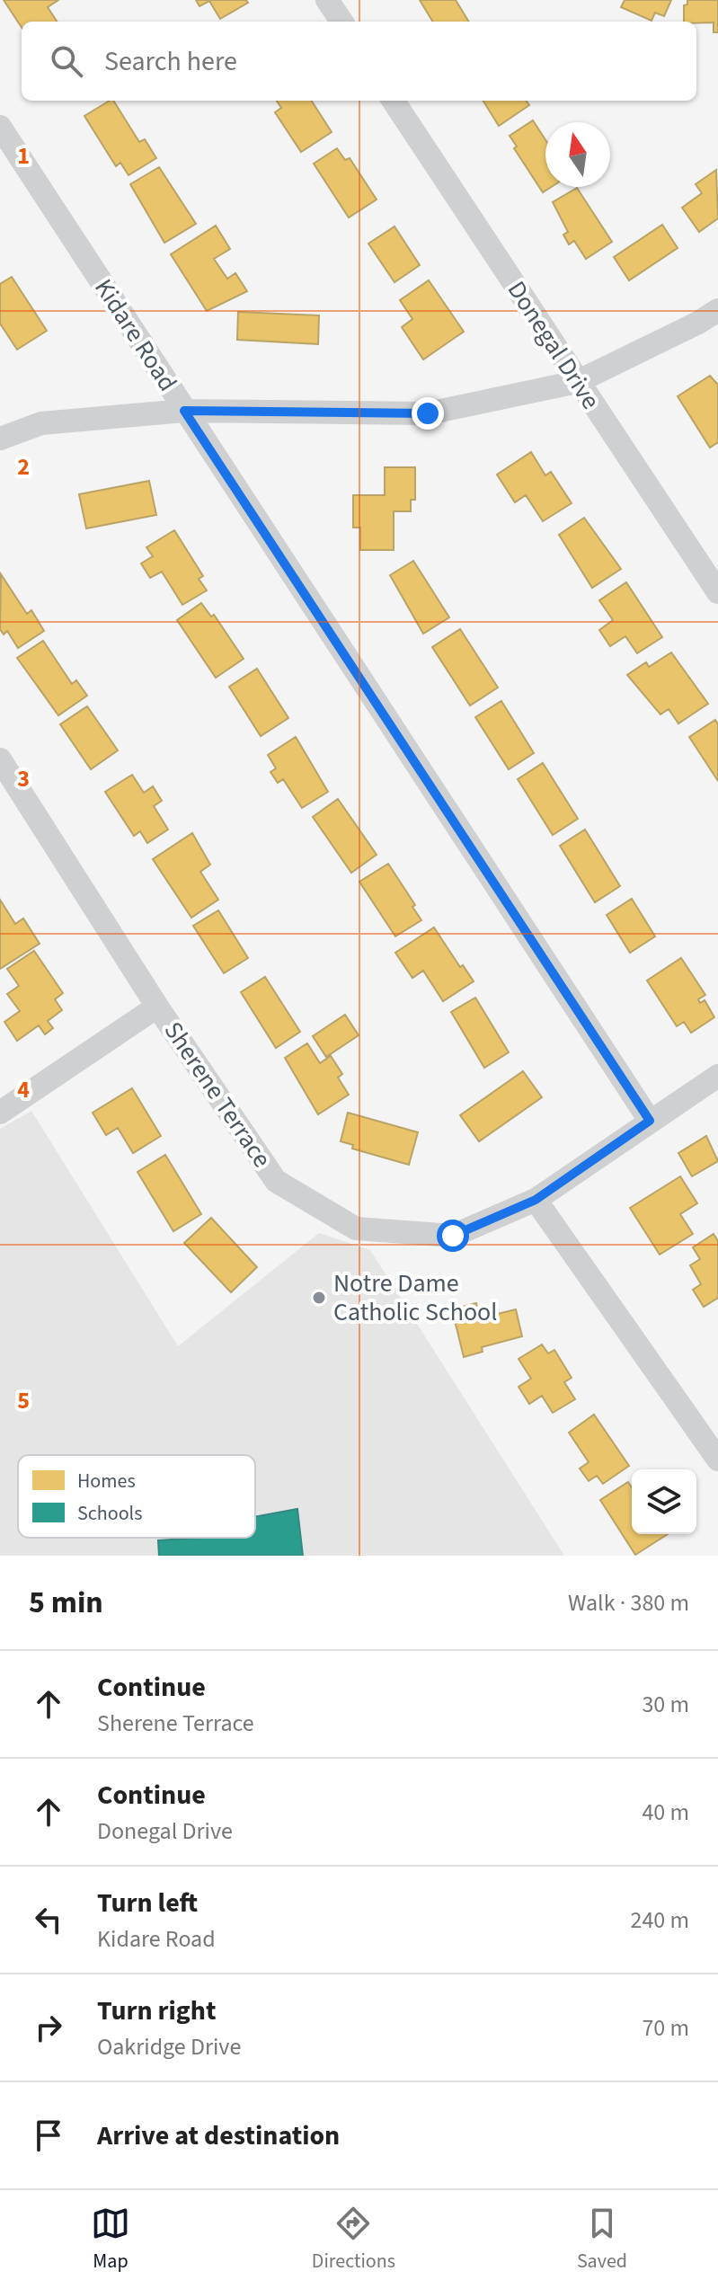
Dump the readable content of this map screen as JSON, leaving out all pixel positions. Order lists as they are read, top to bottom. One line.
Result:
{"streets":{"street":["Kidare Road","Donegal Drive","Sherene Terrace"]},"places":["Notre Dame Catholic School"],"legend":["Homes","Schools"],"north":"top","page":{"search":"Search here","heading":["5 min","Walk · 380 m"],"list":[["Continue","Sherene Terrace","30 m"],["Continue","Donegal Drive","40 m"],["Turn left","Kidare Road","240 m"],["Turn right","Oakridge Drive","70 m"],"Arrive at destination"],"nav":["Map","Directions","Saved"]},"grid":{"rows":["1","2","3","4","5"]}}
